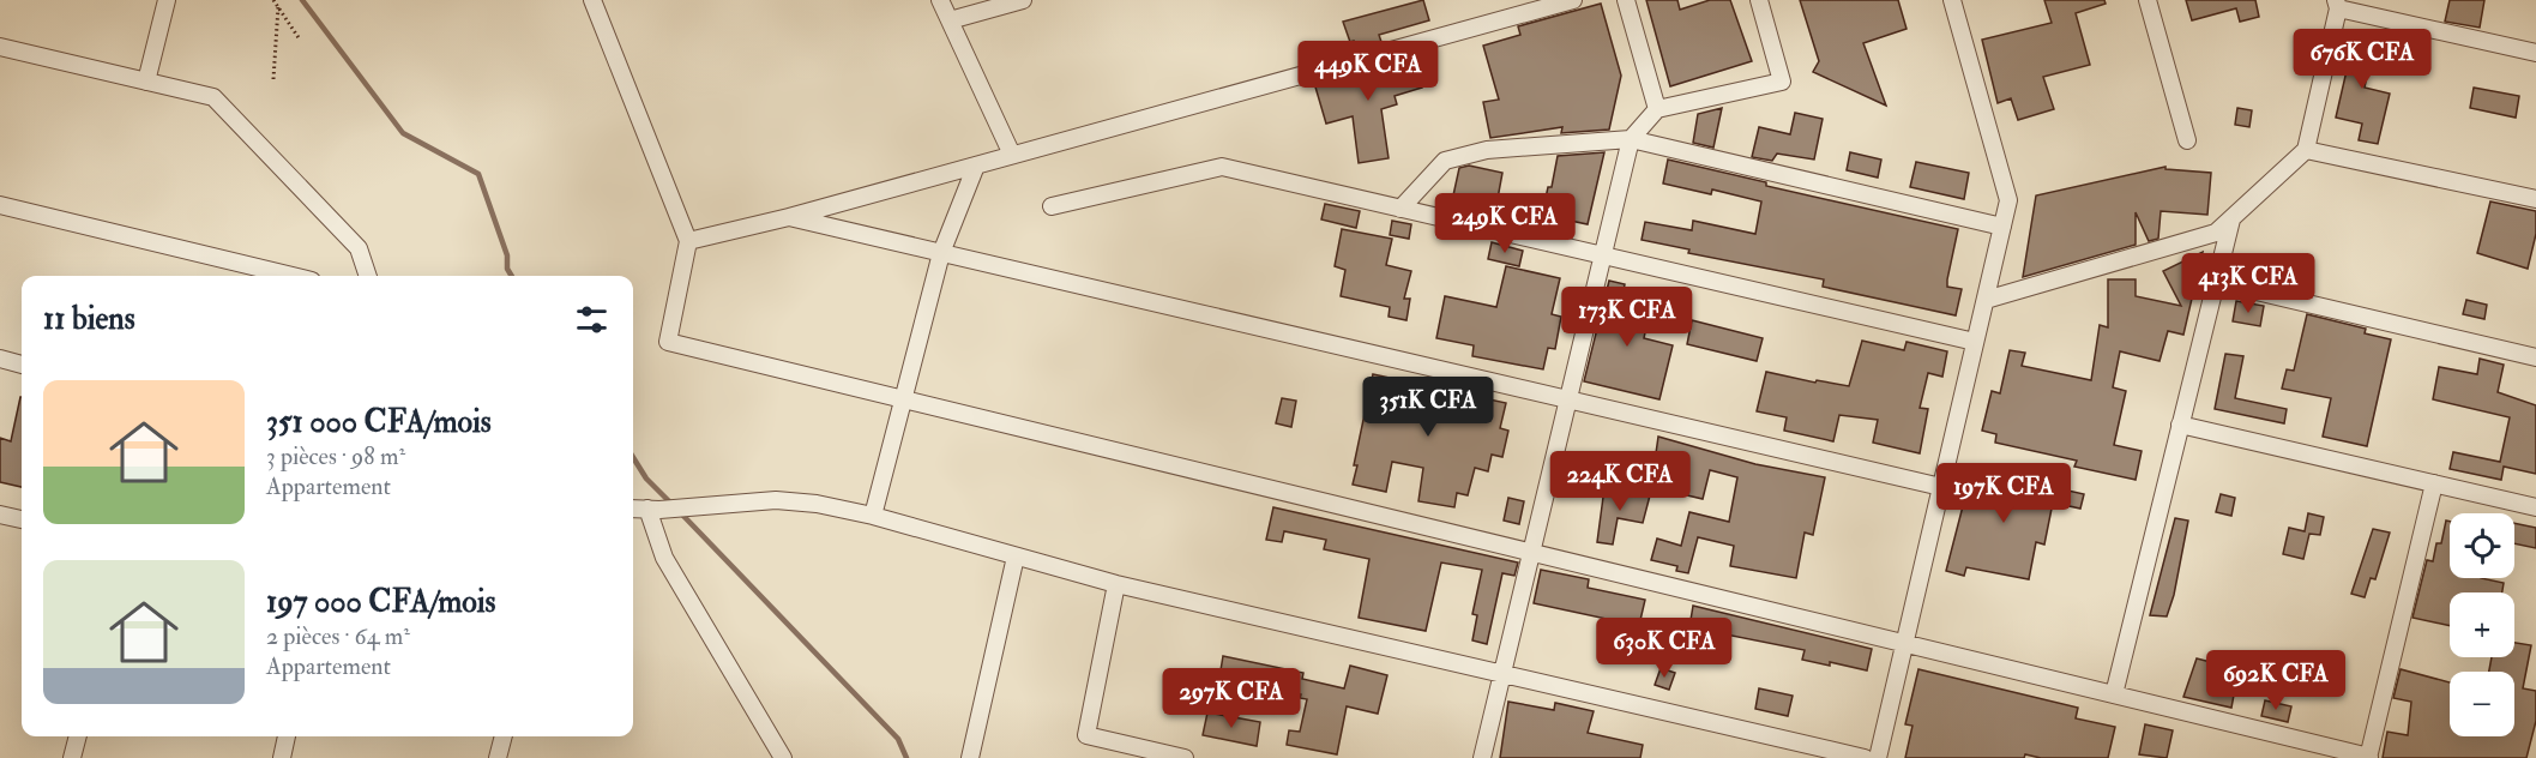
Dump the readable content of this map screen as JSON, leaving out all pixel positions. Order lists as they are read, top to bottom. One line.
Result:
{"page":{"price":["676K CFA","449K CFA","249K CFA","413K CFA","173K CFA","351K CFA","224K CFA","197K CFA","630K CFA","692K CFA","297K CFA"],"heading":"11 biens","list":[{"name":"351 000 CFA/mois","note":"3 pièces · 98 m² · Appartement"},{"name":"197 000 CFA/mois","note":"2 pièces · 64 m² · Appartement"}],"map_buttons":["+","−"]}}
